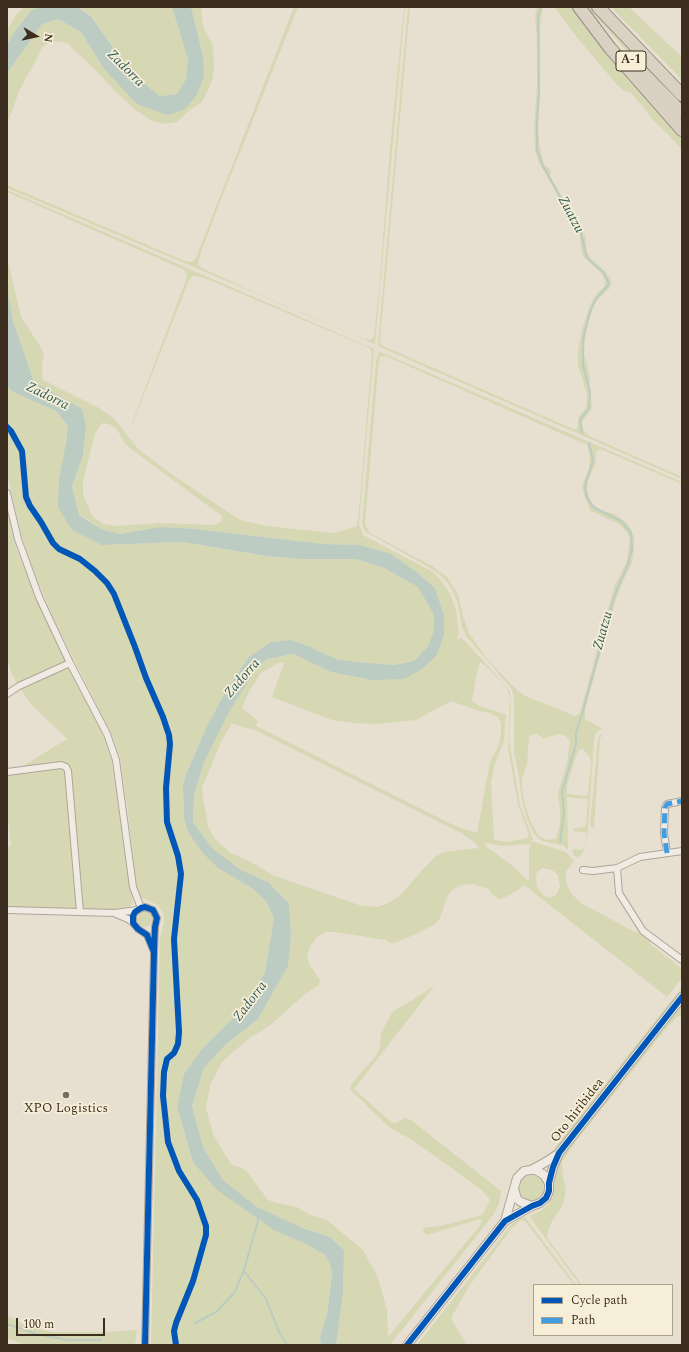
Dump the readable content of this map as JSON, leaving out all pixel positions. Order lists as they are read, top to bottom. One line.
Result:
{"streets":{"highway":["A-1"],"street":["Oto hiribidea"]},"water":["Zadorra","Zuatzu"],"places":["XPO Logistics"],"legend":["Cycle path","Path"],"scale_bar":"100 m","north":"right"}
